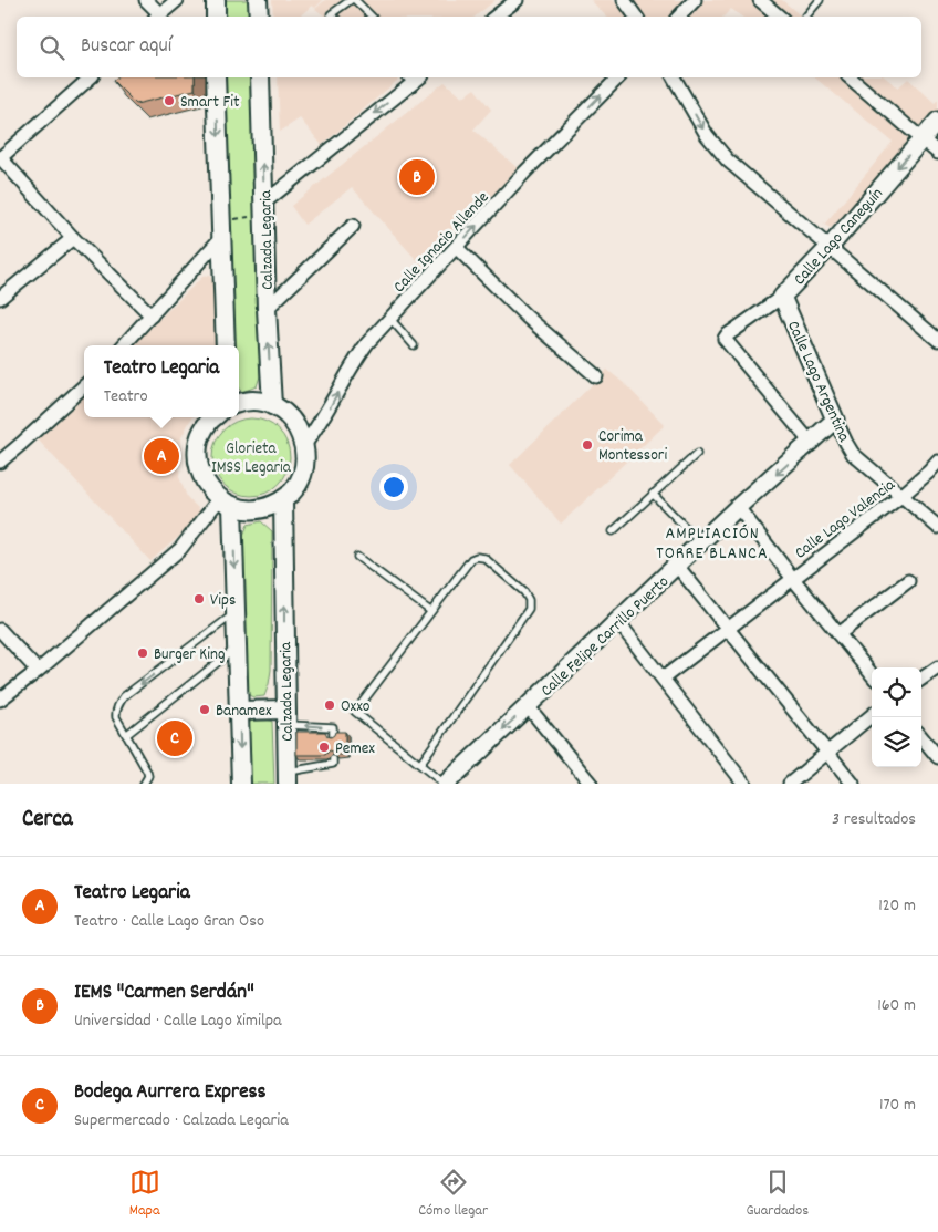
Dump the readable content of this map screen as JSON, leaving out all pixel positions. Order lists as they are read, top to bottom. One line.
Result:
{"streets":{"main road":["Calzada Legaria"],"street":["Calle Lago Caneguín","Calle Ignacio Allende","Calle Lago Argentina","Calle Lago Valencia","Calle Felipe Carrillo Puerto"]},"crossings":[["Calle Lago Caneguín","Calle Lago Argentina"],["Calle Lago Caneguín","Calle Felipe Carrillo Puerto"],["Calle Lago Argentina","Calle Lago Valencia"],["Calle Lago Argentina","Calle Felipe Carrillo Puerto"]],"one_way":["Calle Ignacio Allende","Calle Felipe Carrillo Puerto"],"districts":["AMPLIACIÓN TORRE BLANCA"],"parks":["Glorieta IMSS Legaria"],"places":["Smart Fit","Corima Montessori","Vips","Burger King","Oxxo","Banamex","Pemex"],"page":{"search":"Buscar aquí","pins":["B","A","C"],"popup":["Teatro Legaria","Teatro"],"heading":["Cerca","3 resultados"],"list":[{"mark":"A","name":"Teatro Legaria","note":"Teatro · Calle Lago Gran Oso","value":"120 m"},{"mark":"B","name":"IEMS \"Carmen Serdán\"","note":"Universidad · Calle Lago Ximilpa","value":"160 m"},{"mark":"C","name":"Bodega Aurrera Express","note":"Supermercado · Calzada Legaria","value":"170 m"}],"nav":["Mapa","Cómo llegar","Guardados"]}}
